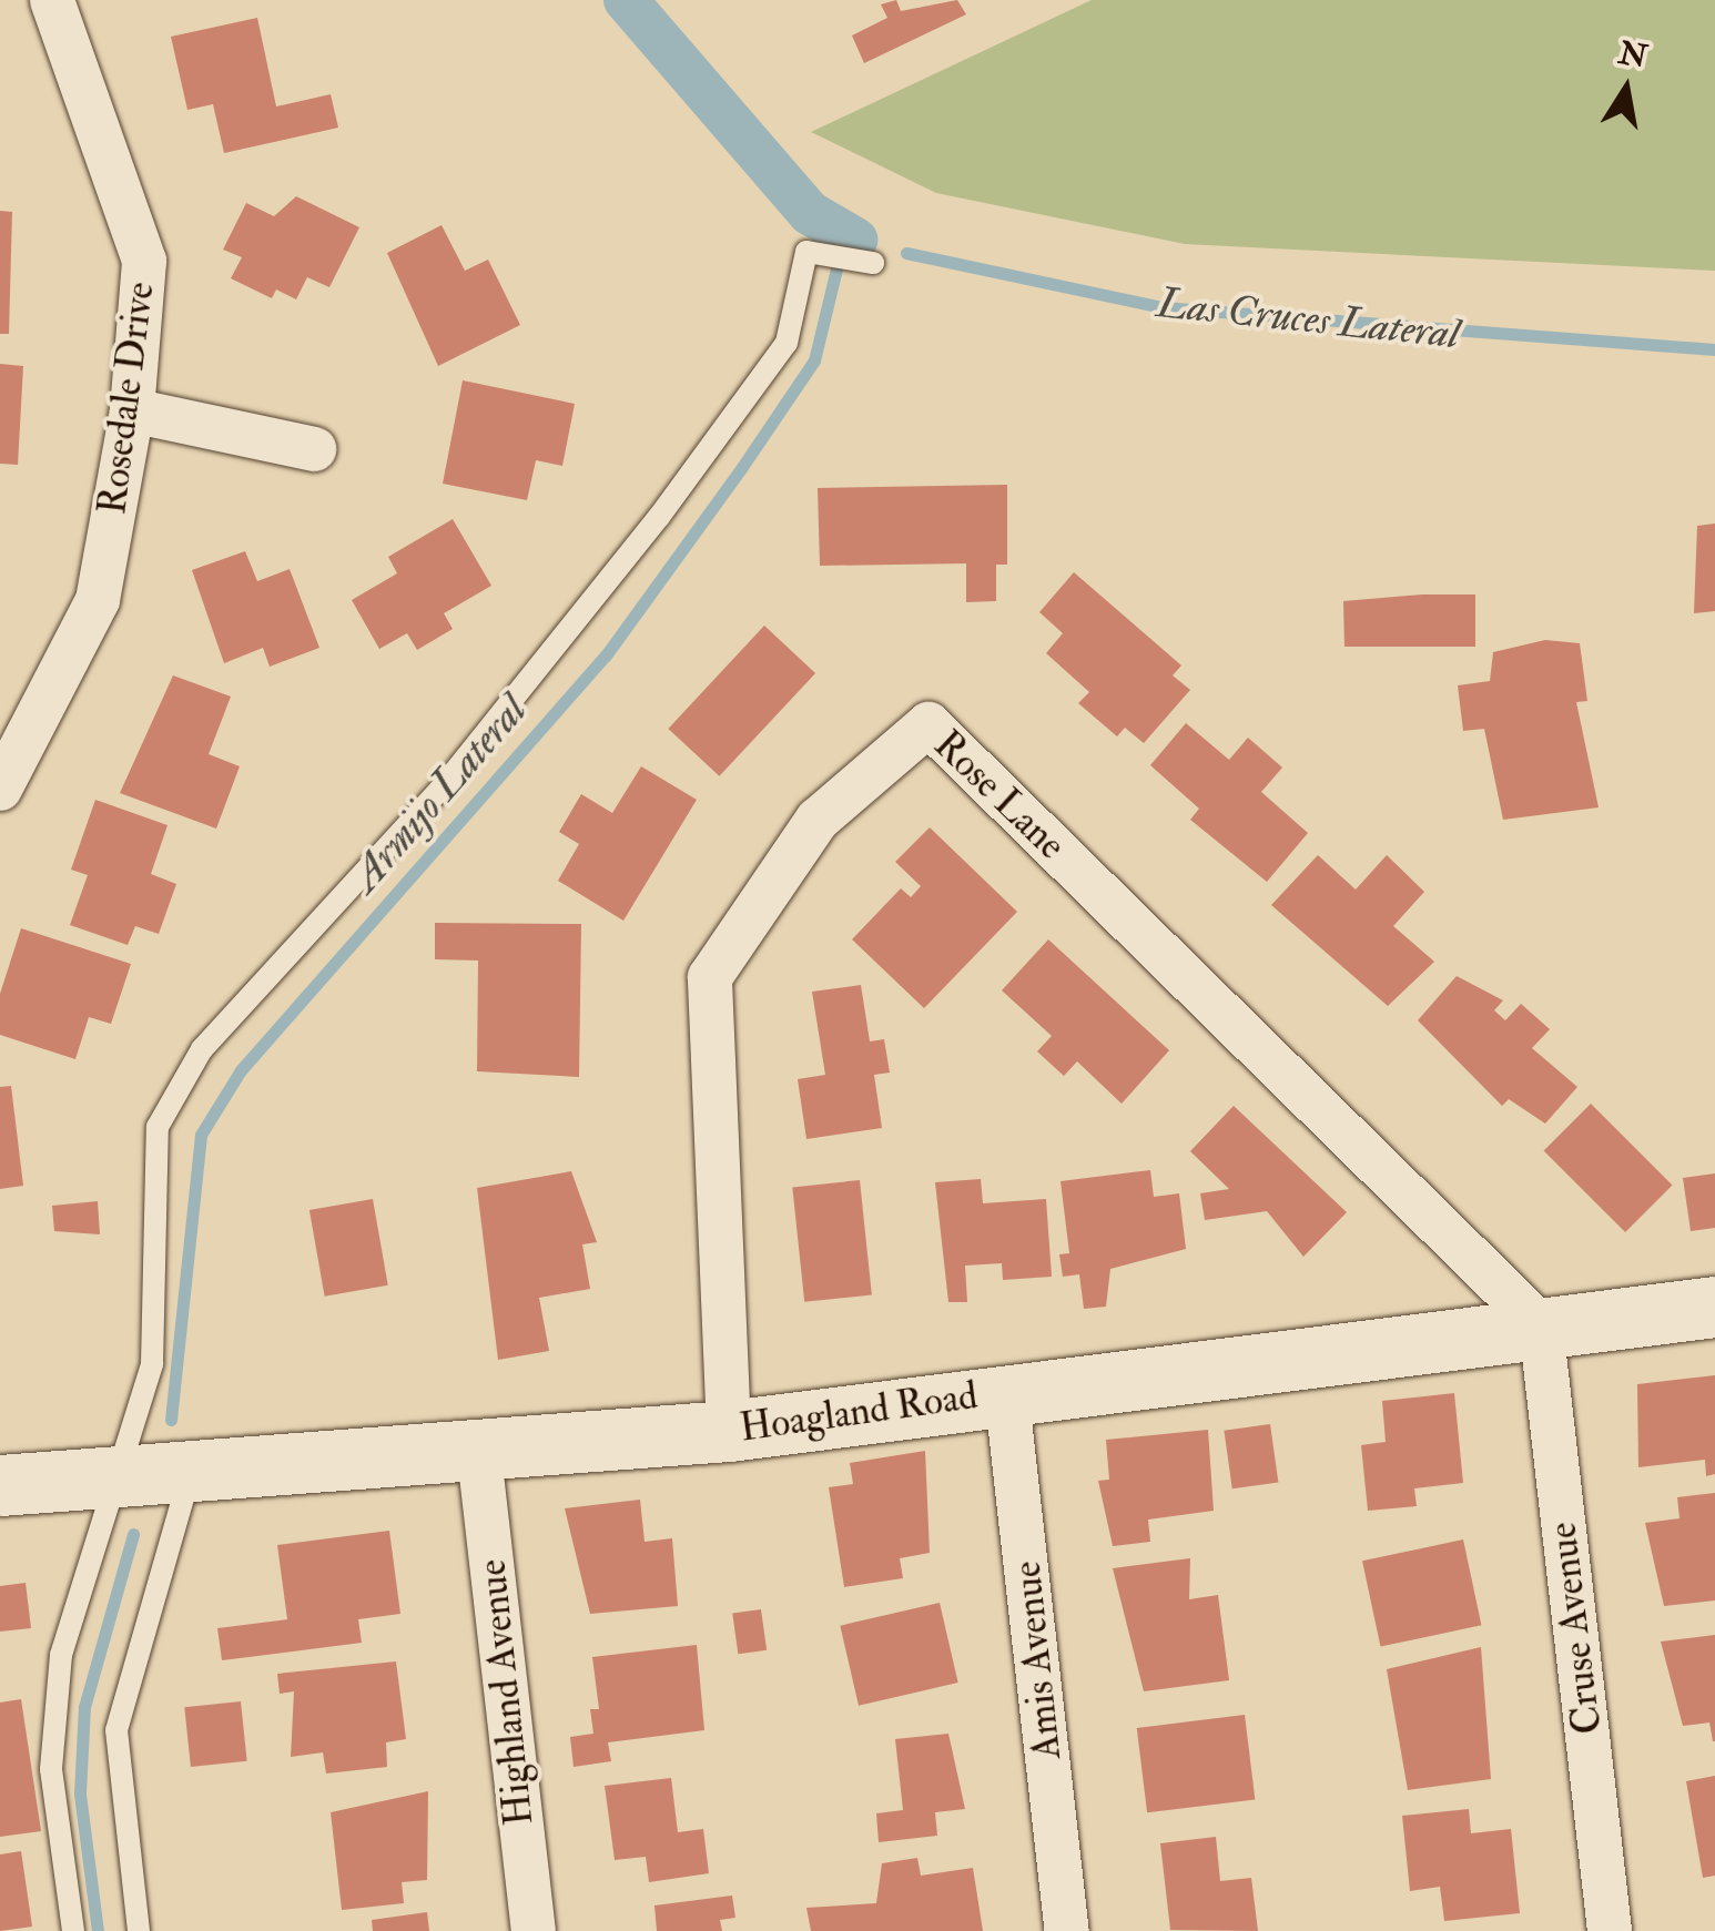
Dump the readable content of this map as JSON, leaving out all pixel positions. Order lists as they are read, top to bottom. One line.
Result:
{"streets":{"street":["Rosedale Drive","Rose Lane","Hoagland Road","Cruse Avenue","Amis Avenue","Highland Avenue"]},"crossings":[["Rose Lane","Hoagland Road"],["Rose Lane","Cruse Avenue"],["Hoagland Road","Cruse Avenue"],["Hoagland Road","Amis Avenue"],["Hoagland Road","Highland Avenue"]],"water":["Las Cruces Lateral","Armijo Lateral"],"north":"top"}
